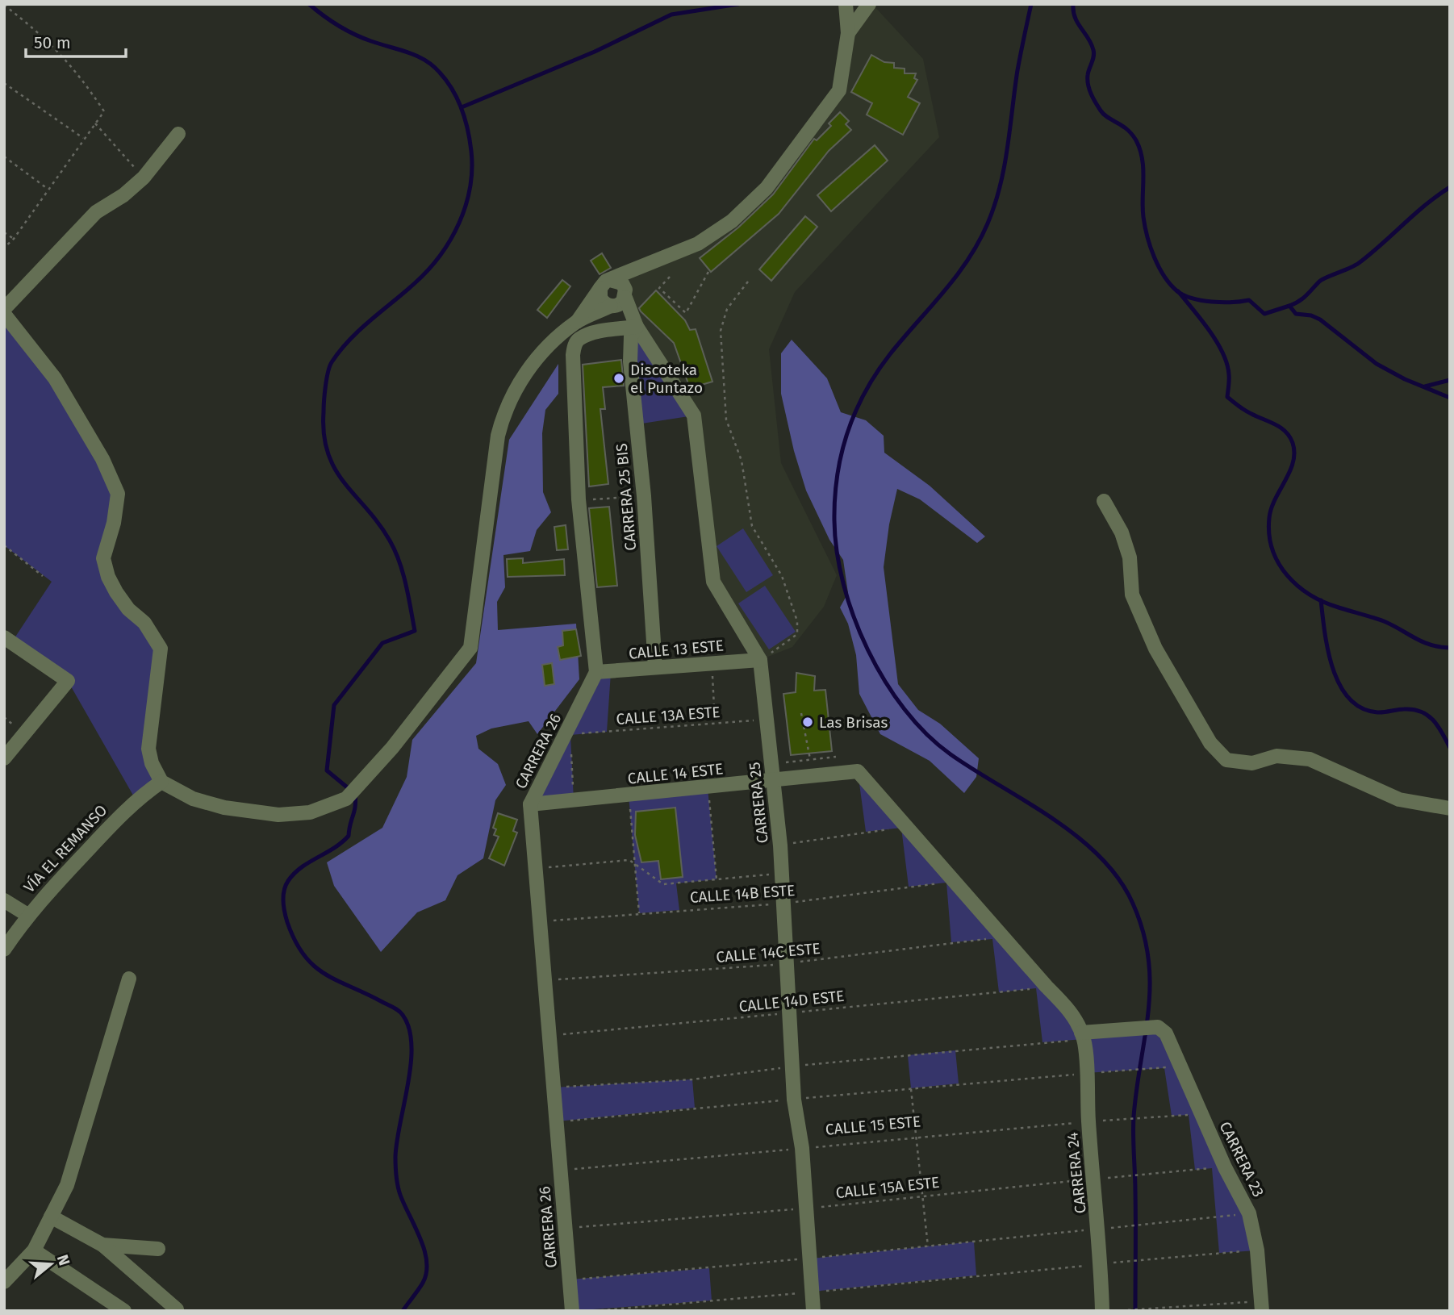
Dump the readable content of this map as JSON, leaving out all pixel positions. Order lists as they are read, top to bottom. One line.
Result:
{"streets":{"street":["CARRERA 25 BIS","CALLE 13 ESTE","CARRERA 26","CALLE 14 ESTE","CARRERA 25","VÍA EL REMANSO","CARRERA 23","CARRERA 24"],"path":["CALLE 13A ESTE","CALLE 14B ESTE","CALLE 14C ESTE","CALLE 14D ESTE","CALLE 15 ESTE","CALLE 15A ESTE"]},"crossings":[["CARRERA 25 BIS","CALLE 13 ESTE"],["CARRERA 25 BIS","CARRERA 25"],["CALLE 13 ESTE","CARRERA 26"],["CALLE 13 ESTE","CARRERA 25"],["CALLE 13A ESTE","CARRERA 25"],["CARRERA 26","CALLE 14 ESTE"],["CARRERA 26","CALLE 14B ESTE"],["CARRERA 26","CALLE 14C ESTE"],["CARRERA 26","CALLE 14D ESTE"],["CARRERA 26","CALLE 15 ESTE"],["CARRERA 26","CALLE 15A ESTE"],["CALLE 14 ESTE","CARRERA 25"],["CALLE 14 ESTE","CARRERA 23"],["CALLE 14 ESTE","CARRERA 24"],["CARRERA 25","CALLE 14B ESTE"],["CARRERA 25","CALLE 14C ESTE"],["CARRERA 25","CALLE 14D ESTE"],["CARRERA 25","CALLE 15 ESTE"],["CARRERA 25","CALLE 15A ESTE"],["CALLE 15 ESTE","CARRERA 24"],["CARRERA 23","CARRERA 24"],["CARRERA 24","CALLE 15A ESTE"]],"places":["Discoteka el Puntazo","Las Brisas"],"scale_bar":"50 m","north":"right"}
